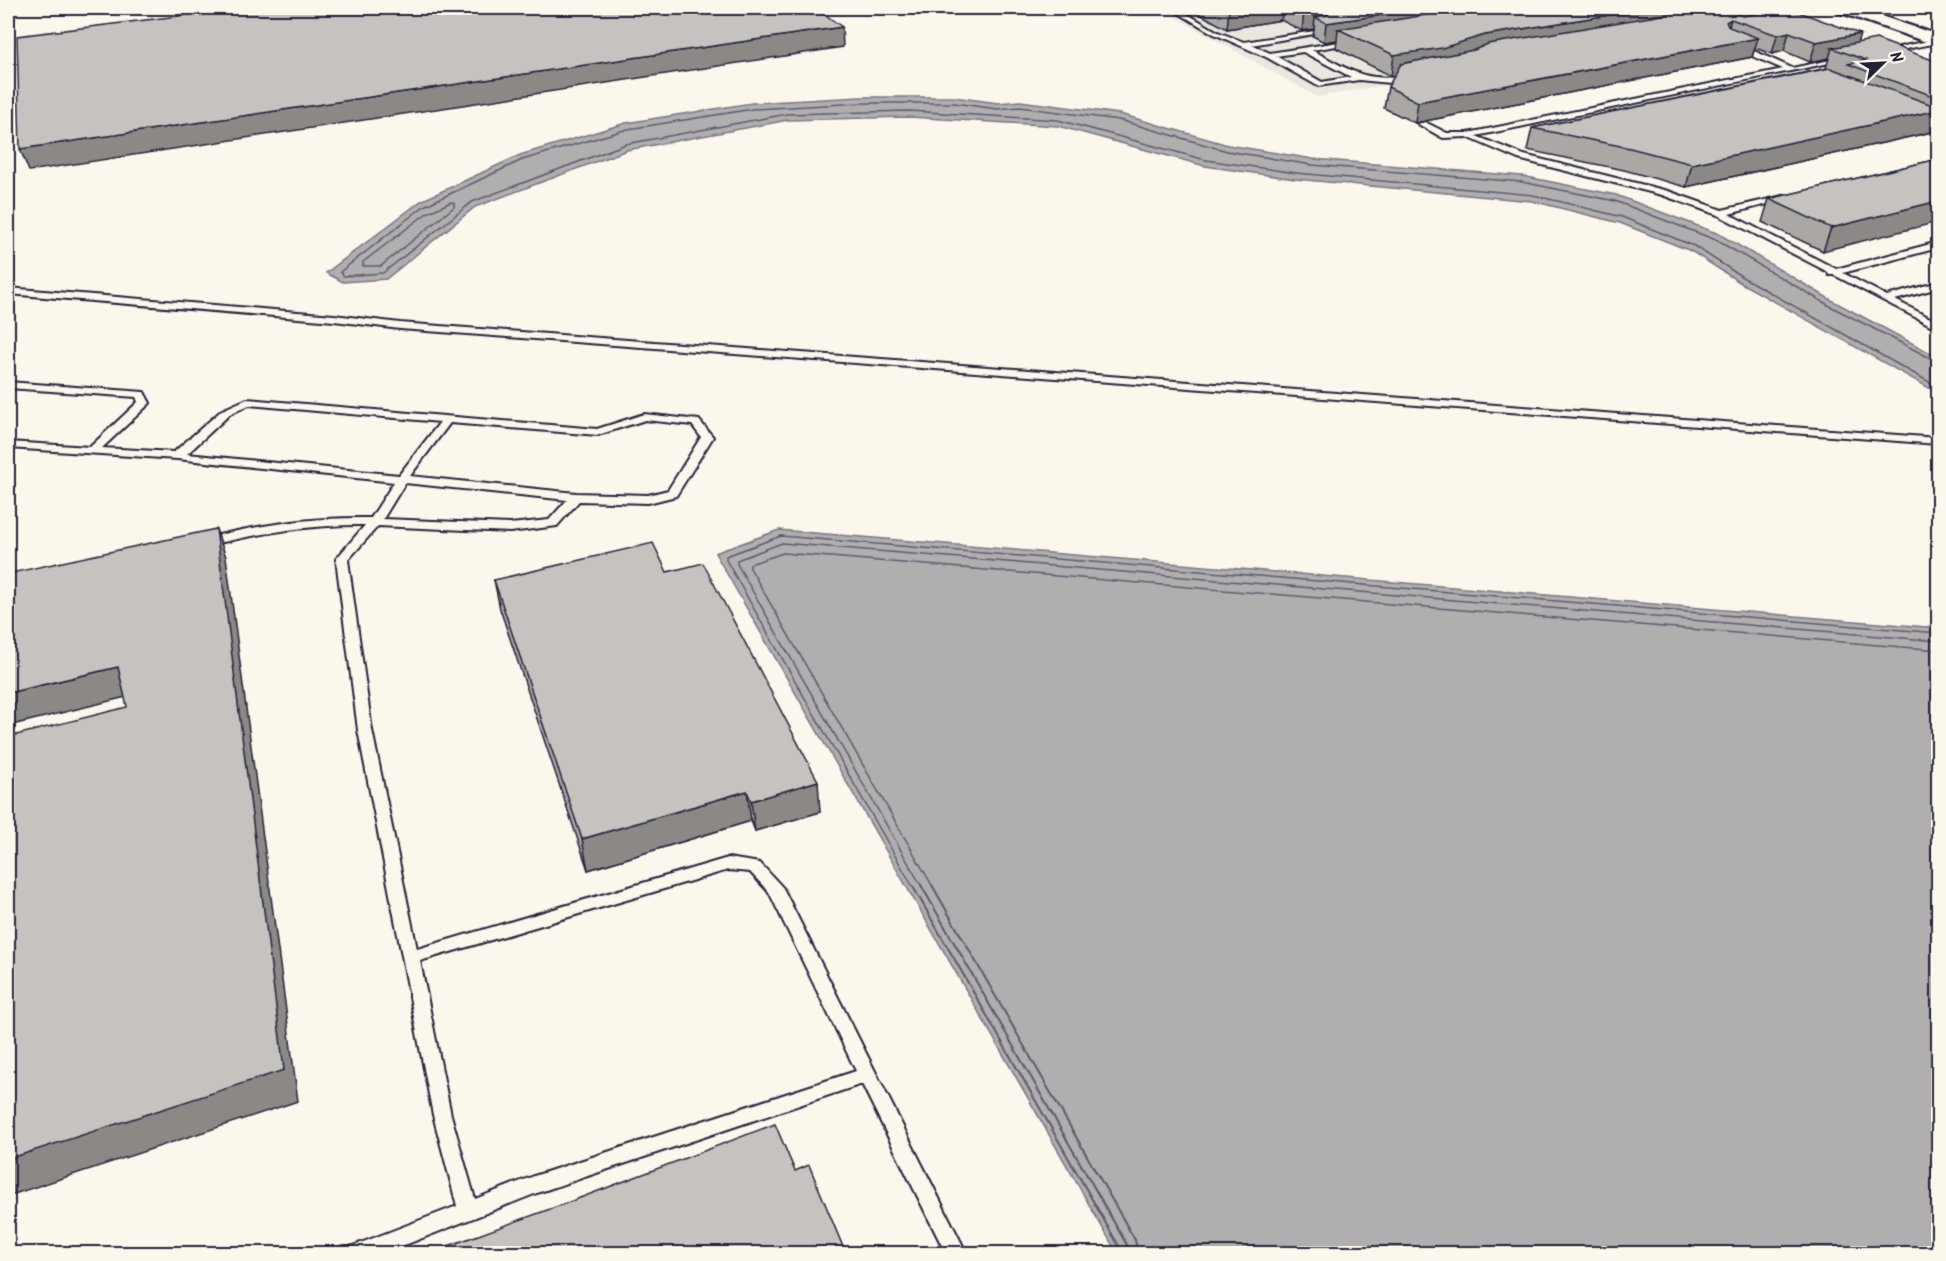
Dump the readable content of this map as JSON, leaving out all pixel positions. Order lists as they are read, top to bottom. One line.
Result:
{"north":"top right"}
